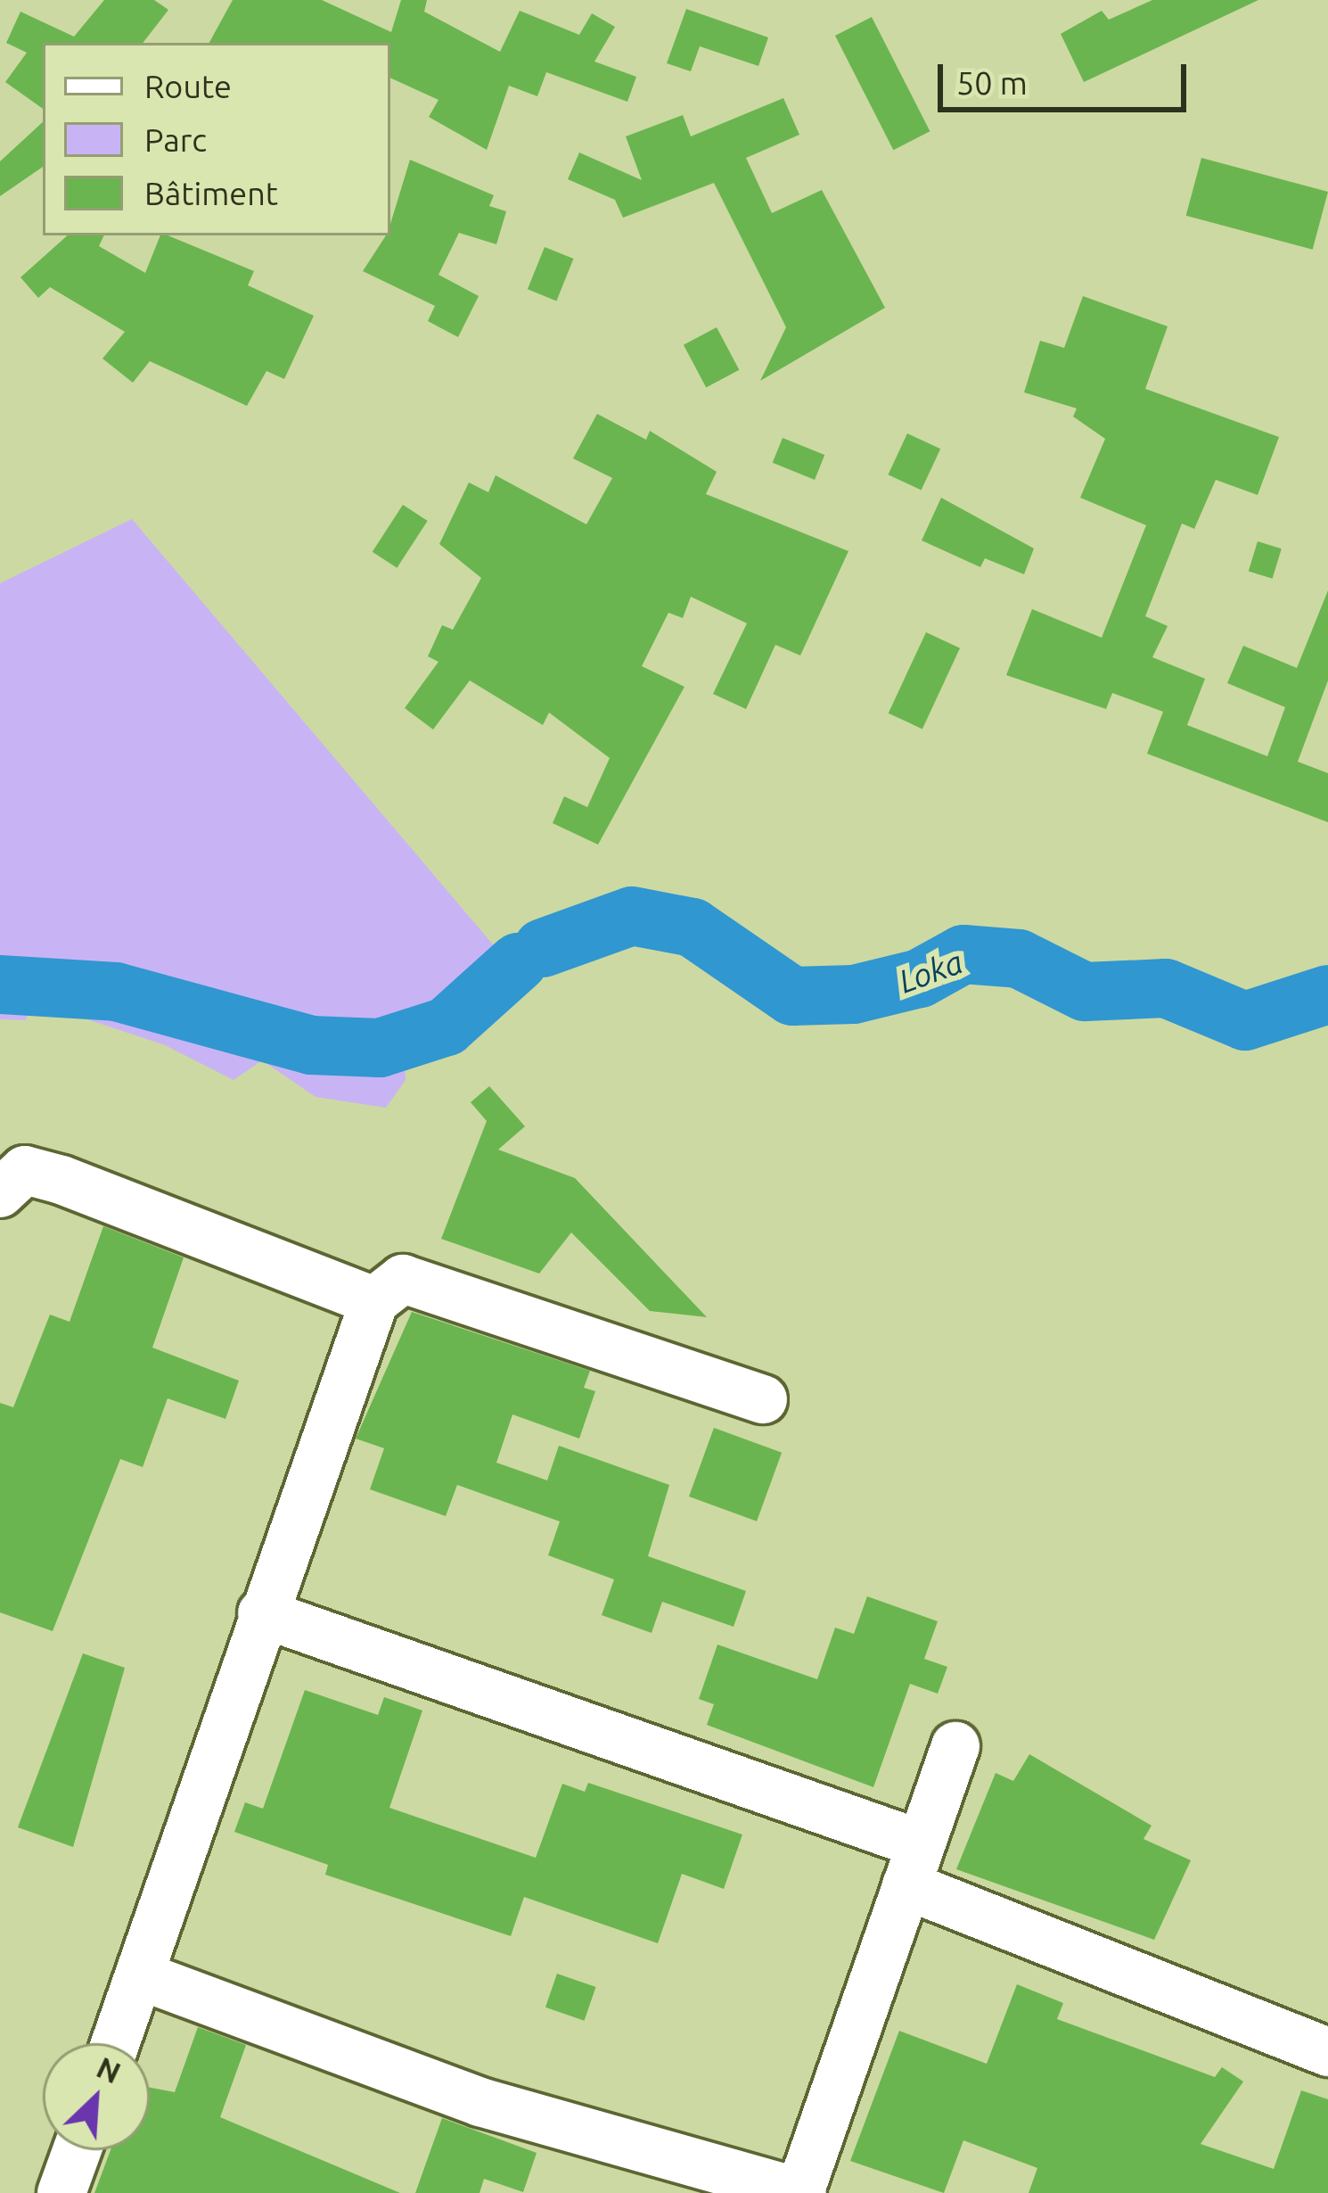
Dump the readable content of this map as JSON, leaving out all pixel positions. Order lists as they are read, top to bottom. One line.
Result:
{"water":["Loka"],"legend":["Route","Parc","Bâtiment"],"scale_bar":"50 m","north":"top right"}
